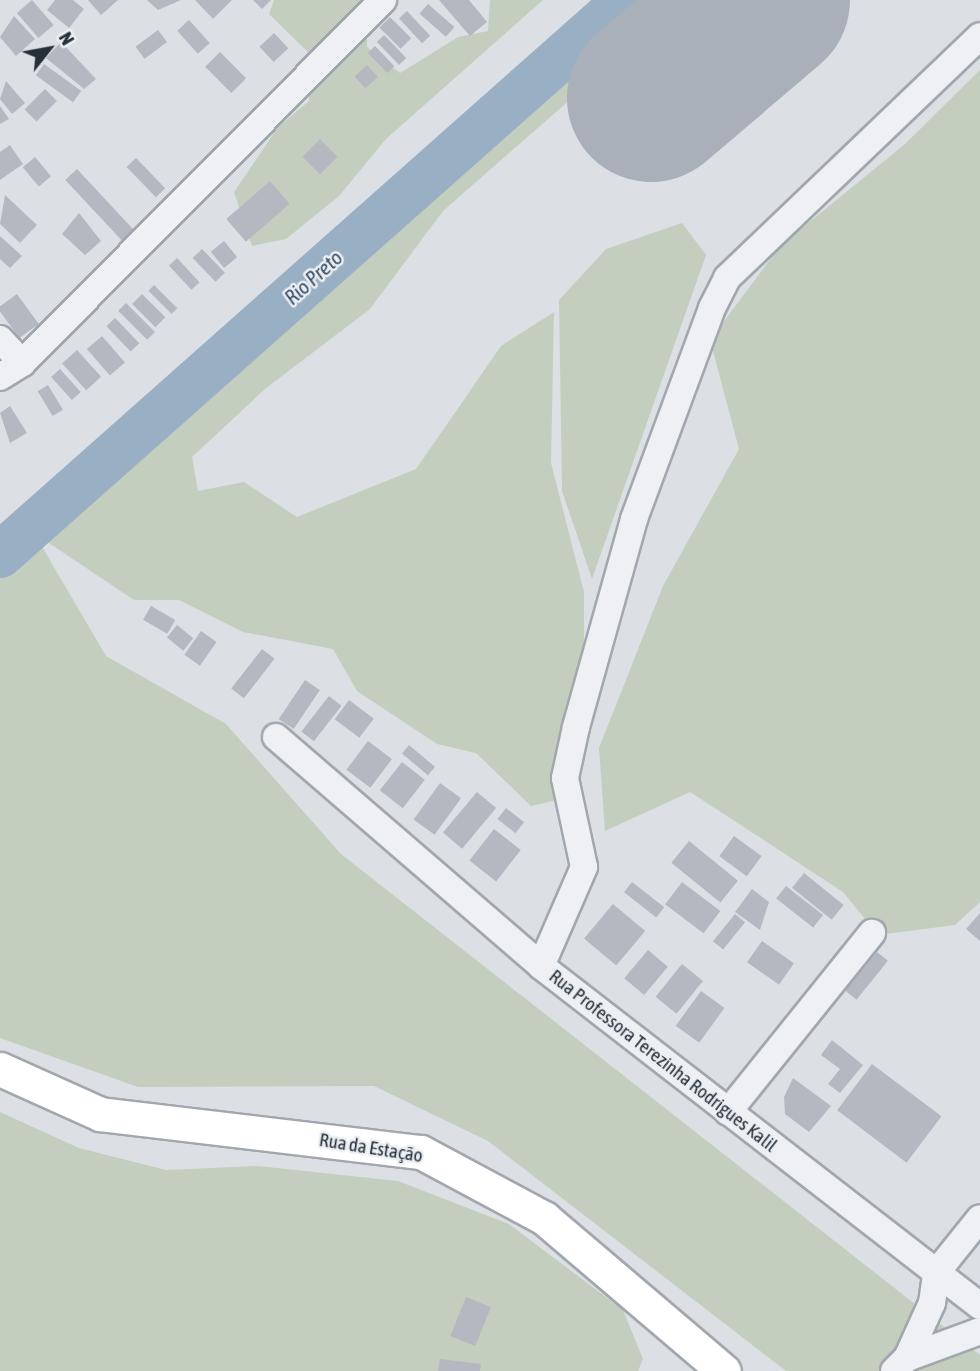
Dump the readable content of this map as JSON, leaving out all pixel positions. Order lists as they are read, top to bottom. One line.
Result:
{"streets":{"main road":["Rua da Estação"],"street":["Rua Professora Terezinha Rodrigues Kalil"]},"water":["Rio Preto"],"north":"top right"}
